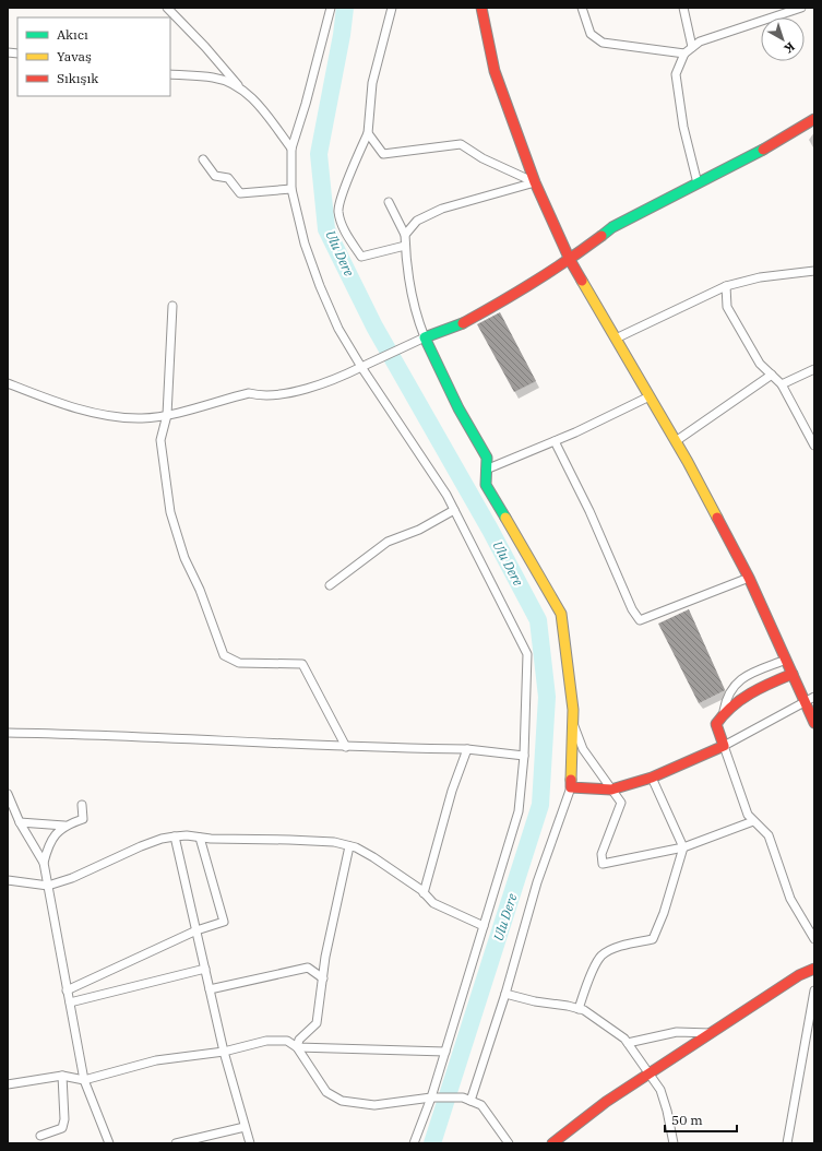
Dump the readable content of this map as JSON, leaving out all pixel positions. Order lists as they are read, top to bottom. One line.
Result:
{"water":["Ulu Dere"],"legend":["Akıcı","Yavaş","Sıkışık"],"scale_bar":"50 m","north":"bottom right"}
